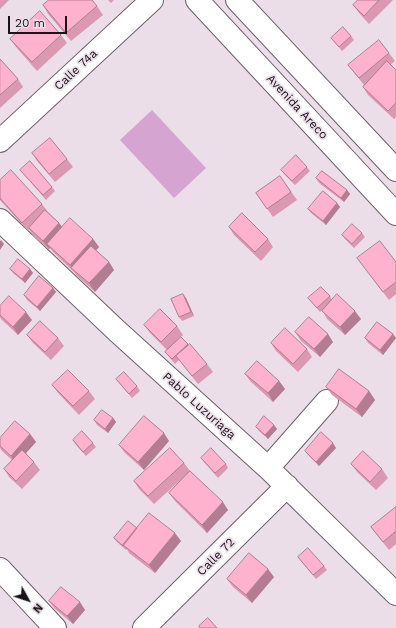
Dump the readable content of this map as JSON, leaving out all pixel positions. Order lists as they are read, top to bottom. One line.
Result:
{"streets":{"street":["Calle 74a","Avenida Areco","Pablo Luzuriaga","Calle 72"]},"crossings":[["Pablo Luzuriaga","Calle 72"]],"scale_bar":"20 m","north":"bottom right"}
